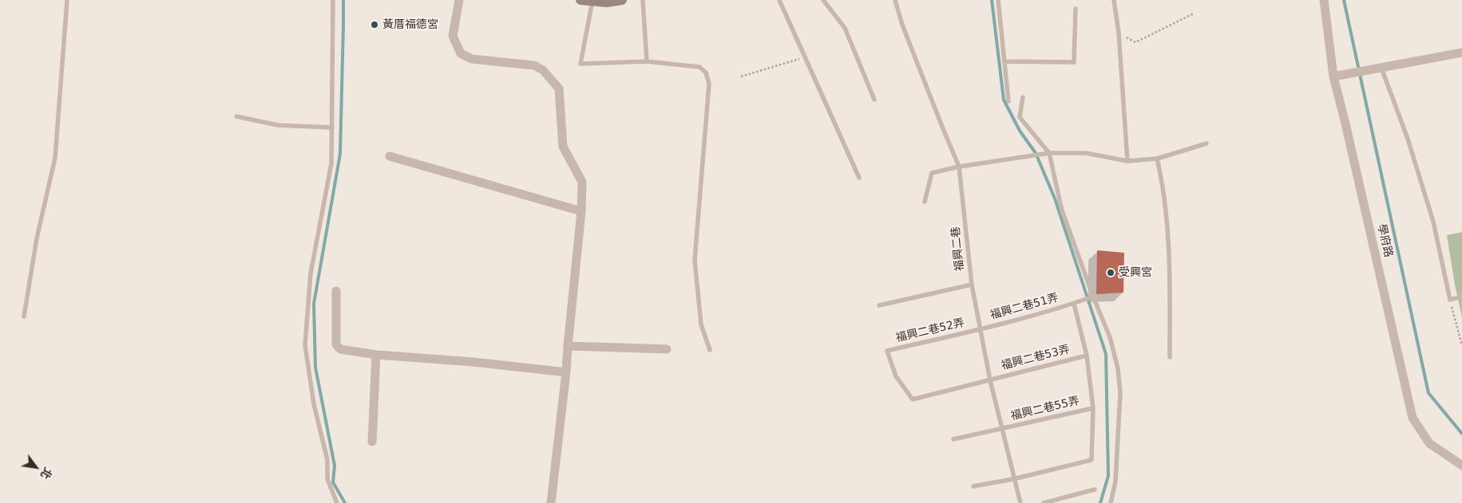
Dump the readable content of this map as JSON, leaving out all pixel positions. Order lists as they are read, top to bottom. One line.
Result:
{"streets":{"street":["學府路"],"lane":["福興二巷","福興二巷51弄","福興二巷52弄","福興二巷53弄","福興二巷55弄"]},"crossings":[["福興二巷","福興二巷51弄"],["福興二巷","福興二巷52弄"],["福興二巷","福興二巷53弄"],["福興二巷","福興二巷55弄"],["福興二巷51弄","福興二巷52弄"],["福興二巷52弄","福興二巷53弄"]],"places":["黃厝福德宮","受興宮"],"north":"bottom right"}
